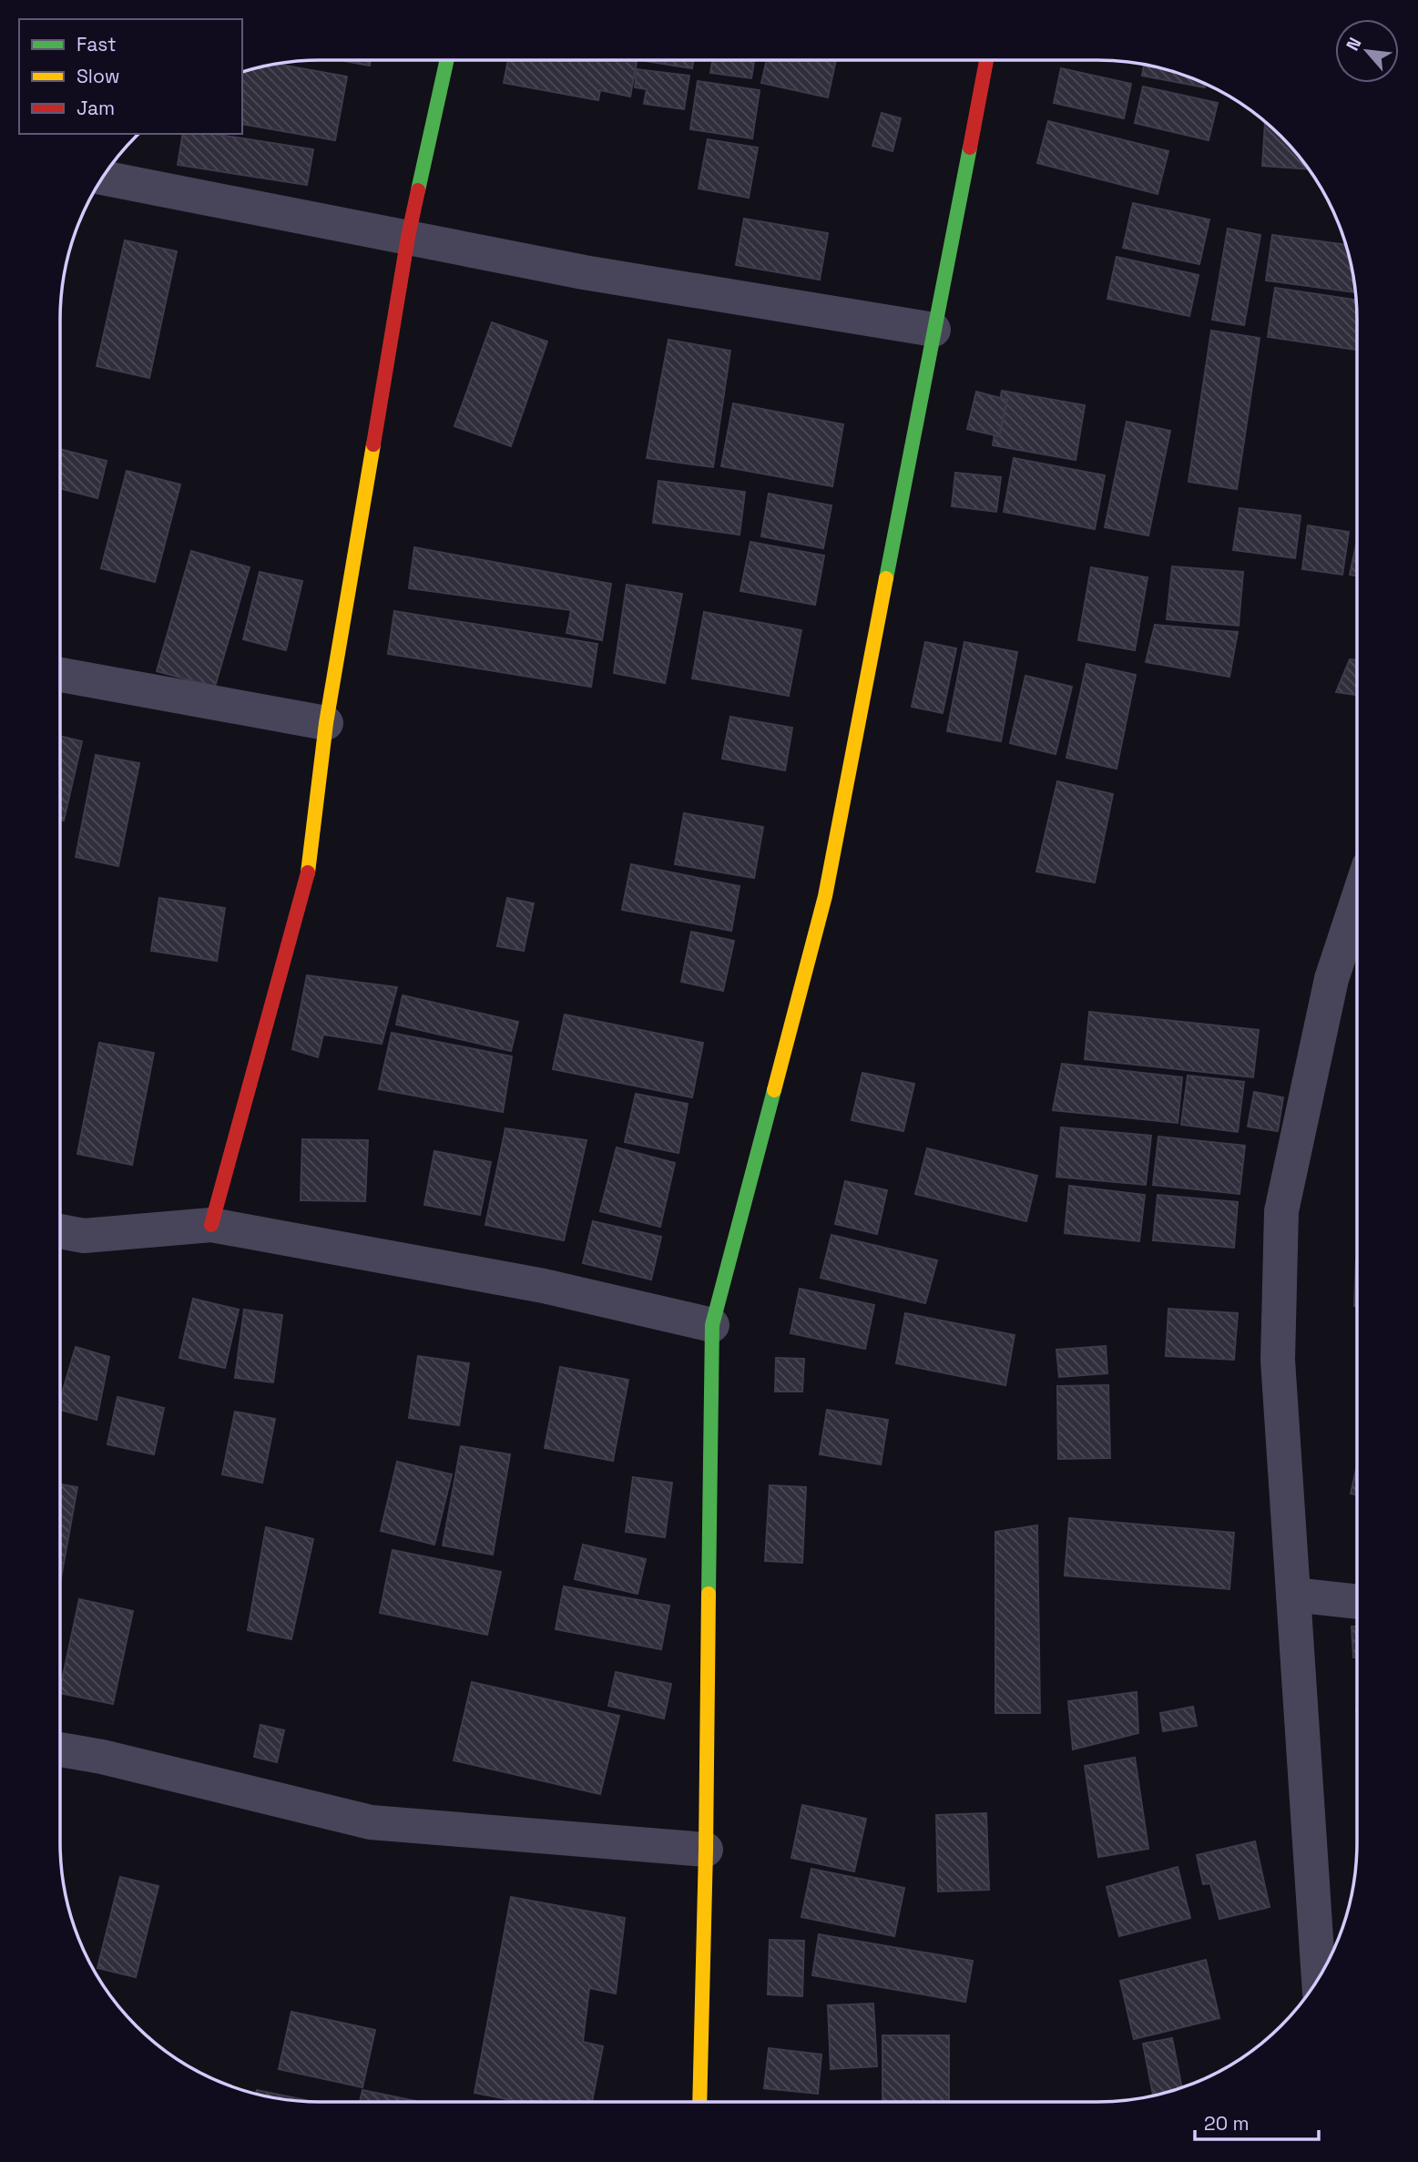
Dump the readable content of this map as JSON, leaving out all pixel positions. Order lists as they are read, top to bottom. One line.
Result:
{"legend":["Fast","Slow","Jam"],"scale_bar":"20 m","north":"top left"}
